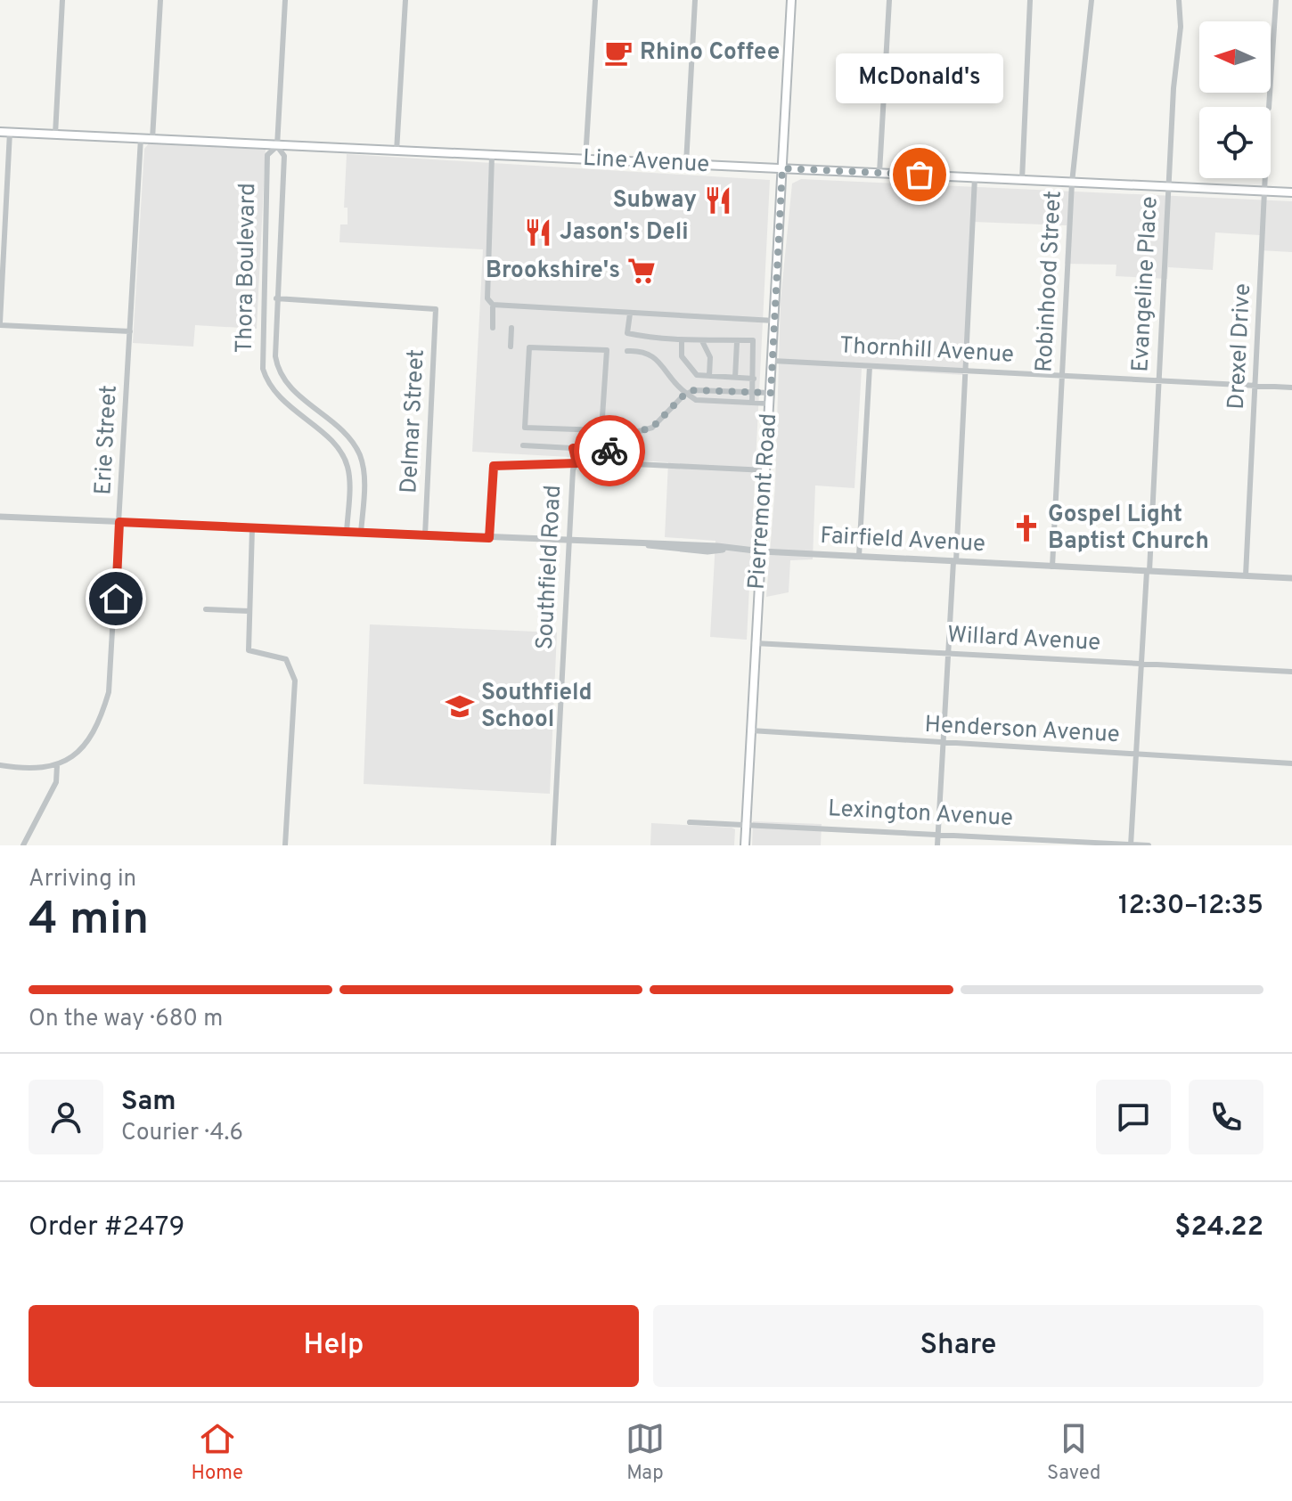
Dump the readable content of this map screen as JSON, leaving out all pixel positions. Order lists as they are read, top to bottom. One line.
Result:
{"streets":{"main road":["Line Avenue","Pierremont Road"],"street":["Thora Boulevard","Robinhood Street","Evangeline Place","Drexel Drive","Thornhill Avenue","Delmar Street","Erie Street","Fairfield Avenue","Southfield Road","Willard Avenue","Henderson Avenue","Lexington Avenue"]},"crossings":[["Line Avenue","Thora Boulevard"],["Line Avenue","Robinhood Street"],["Line Avenue","Evangeline Place"],["Line Avenue","Drexel Drive"],["Line Avenue","Erie Street"],["Line Avenue","Pierremont Road"],["Thora Boulevard","Delmar Street"],["Thora Boulevard","Fairfield Avenue"],["Robinhood Street","Thornhill Avenue"],["Robinhood Street","Fairfield Avenue"],["Evangeline Place","Thornhill Avenue"],["Evangeline Place","Fairfield Avenue"],["Evangeline Place","Willard Avenue"],["Evangeline Place","Henderson Avenue"],["Evangeline Place","Lexington Avenue"],["Drexel Drive","Thornhill Avenue"],["Drexel Drive","Fairfield Avenue"],["Thornhill Avenue","Pierremont Road"],["Delmar Street","Fairfield Avenue"],["Erie Street","Fairfield Avenue"],["Pierremont Road","Fairfield Avenue"],["Pierremont Road","Willard Avenue"],["Pierremont Road","Henderson Avenue"],["Pierremont Road","Lexington Avenue"],["Fairfield Avenue","Southfield Road"]],"places":{"cafe":["Rhino Coffee"],"other":["McDonald's"],"restaurant":["Subway","Jason's Deli"],"supermarket":["Brookshire's"],"church":["Gospel Light Baptist Church"],"school or university":["Southfield School"]},"north":"left","page":{"bubble":"McDonald's","heading":["4 min","Arriving in","12:30–12:35"],"panel":["Sam","Courier · 4.6","Order #2479","$24.22"],"bar":"On the way · 680 m","buttons":["Help","Share"],"tabs":["Home","Map","Saved"]}}
